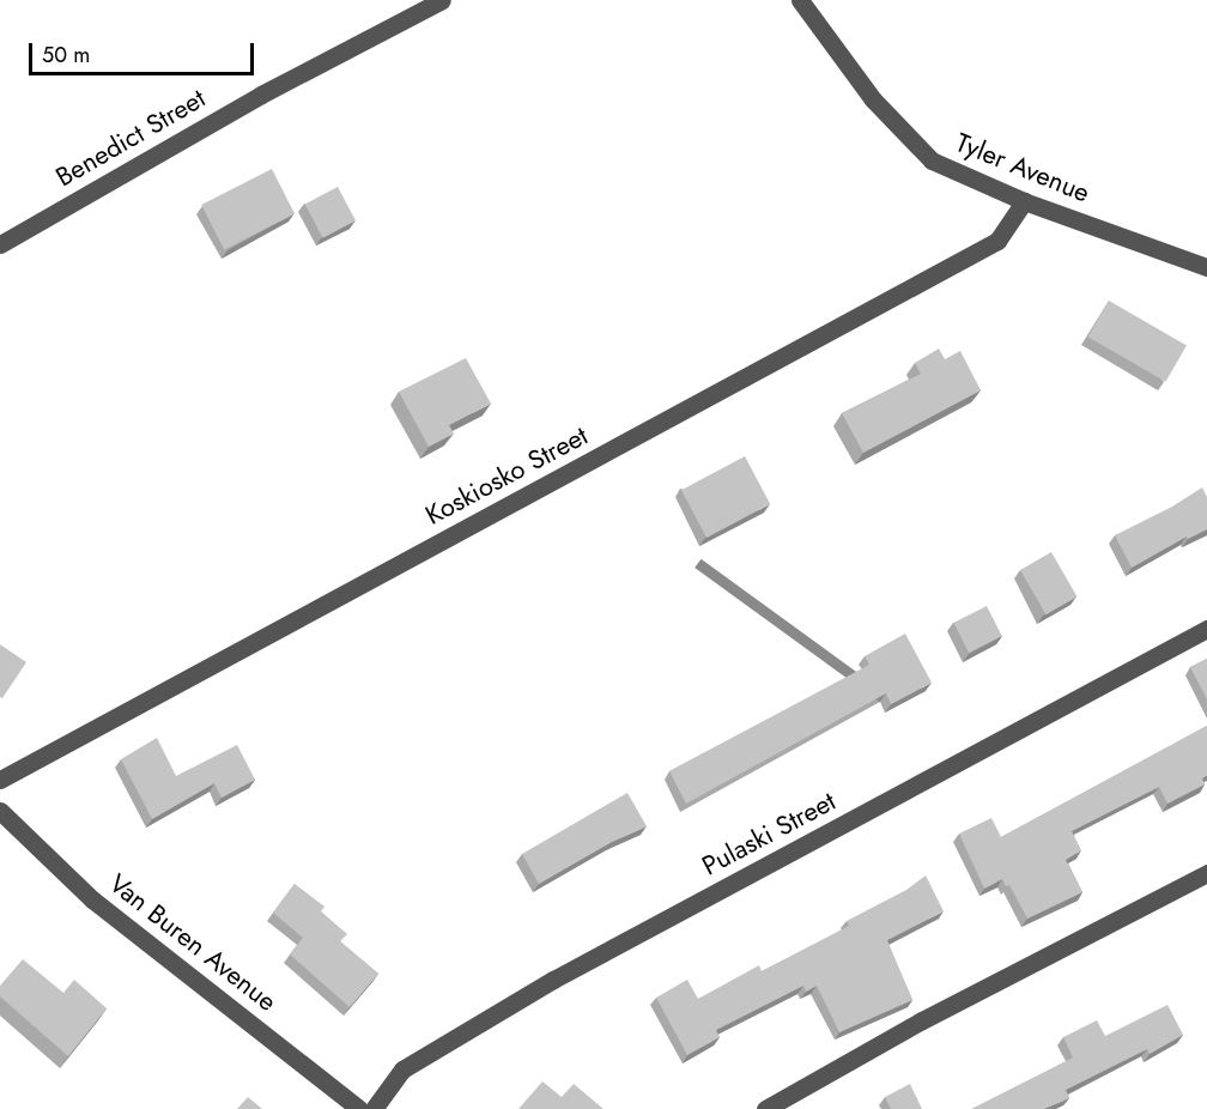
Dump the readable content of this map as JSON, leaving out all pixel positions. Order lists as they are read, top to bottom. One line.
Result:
{"streets":{"street":["Benedict Street","Tyler Avenue","Koskiosko Street","Pulaski Street","Van Buren Avenue"]},"crossings":[["Tyler Avenue","Koskiosko Street"]],"scale_bar":"50 m"}
